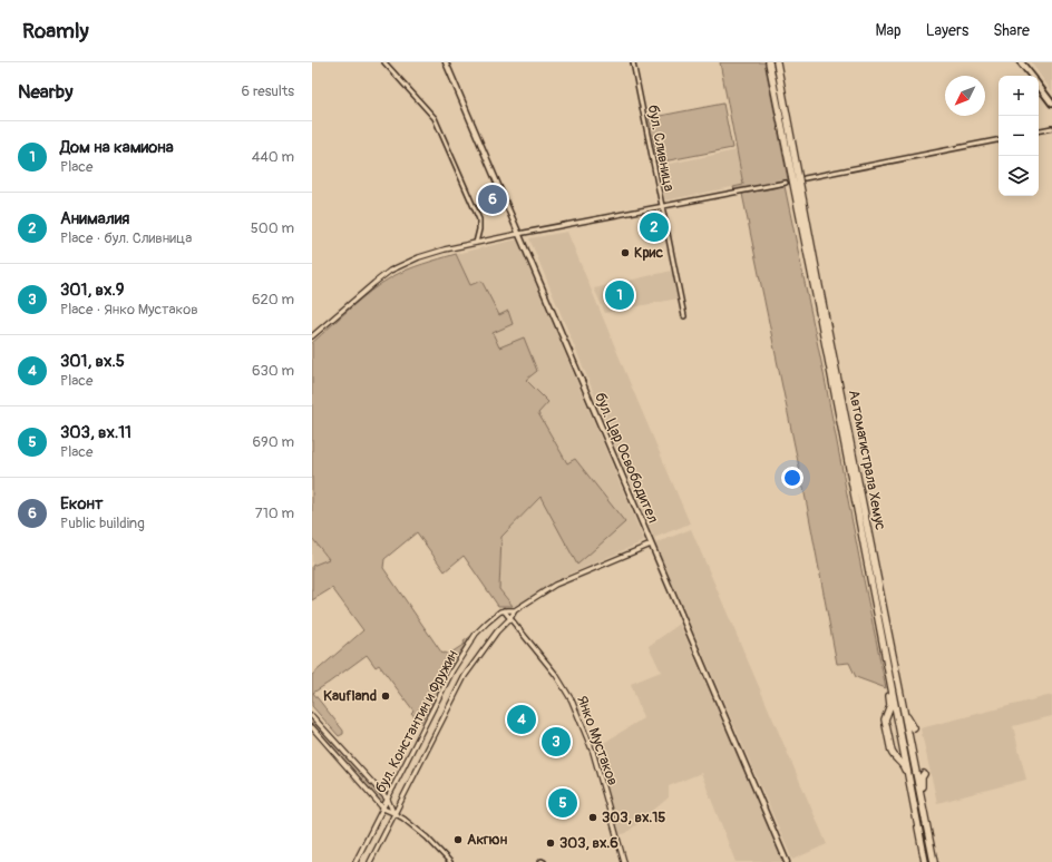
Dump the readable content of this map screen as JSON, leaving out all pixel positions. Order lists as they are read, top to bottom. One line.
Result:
{"streets":{"highway":["Автомагистрала Хемус"],"main road":["бул. Цар Освободител"],"street":["бул. Сливница","бул. Константин и Фружин","Янко Мустаков"]},"crossings":[["бул. Цар Освободител","бул. Константин и Фружин"],["бул. Константин и Фружин","Янко Мустаков"]],"places":["Крис","Kaufland","303, вх.15","Акгюн","303, вх.6"],"north":"bottom left","page":{"header":"Roamly","nav":["Map","Layers","Share"],"heading":["Nearby","6 results"],"map_buttons":["+","−"],"list":[{"mark":"1","name":"Дом на камиона","note":"Place","value":"440 m"},{"mark":"2","name":"Анималия","note":"Place · бул. Сливница","value":"500 m"},{"mark":"3","name":"301, вх.9","note":"Place · Янко Мустаков","value":"620 m"},{"mark":"4","name":"301, вх.5","note":"Place","value":"630 m"},{"mark":"5","name":"303, вх.11","note":"Place","value":"690 m"},{"mark":"6","name":"Еконт","note":"Public building","value":"710 m"}],"pins":["6","2","1","4","3","5"]}}
